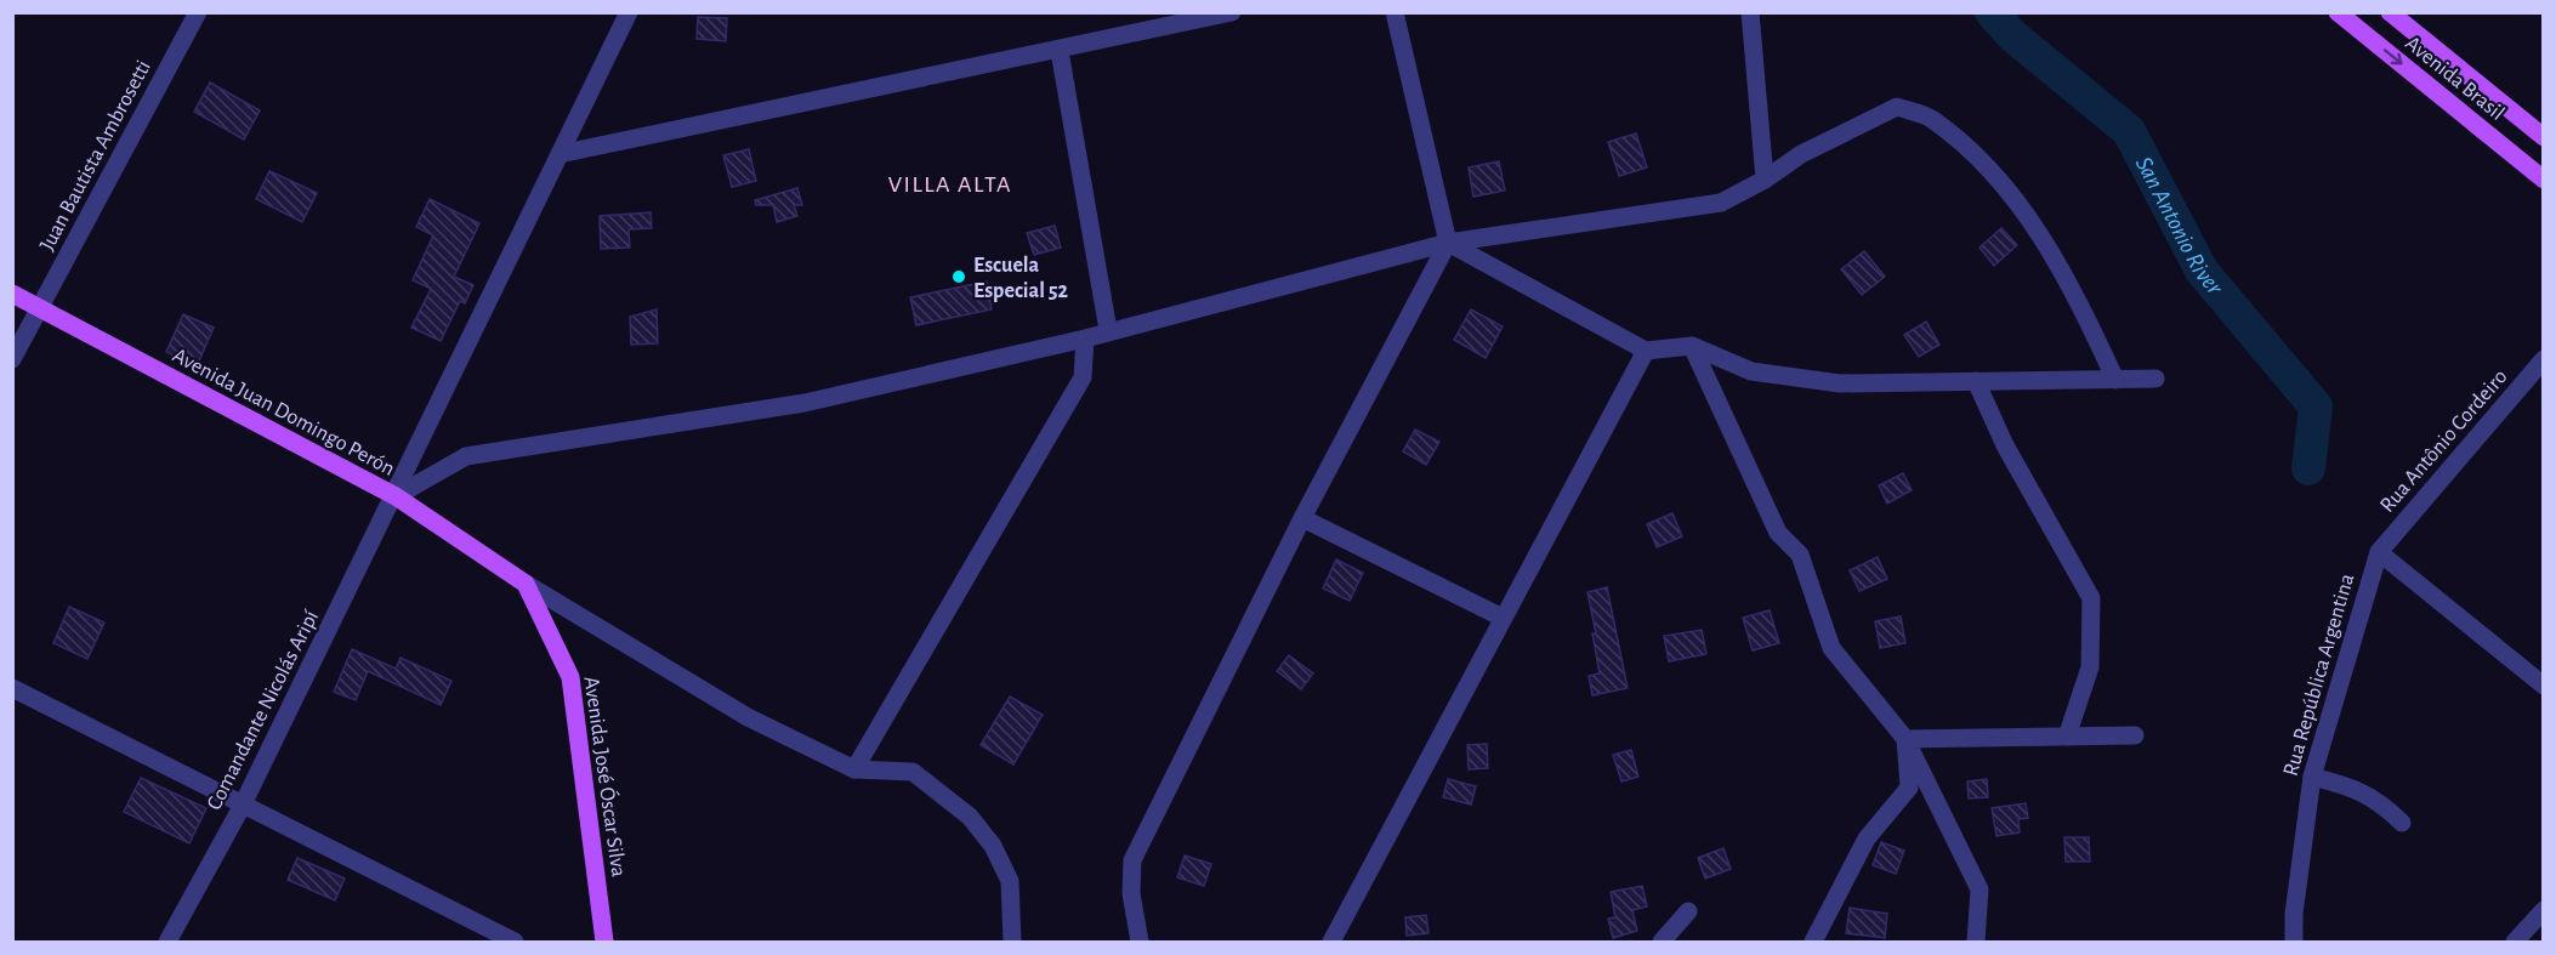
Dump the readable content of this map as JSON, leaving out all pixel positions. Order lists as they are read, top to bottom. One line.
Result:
{"streets":{"main road":["Avenida Brasil","Avenida Juan Domingo Perón","Avenida José Óscar Silva"],"street":["Juan Bautista Ambrosetti","Rua Antônio Cordeiro","Rua República Argentina","Comandante Nicolás Aripí"]},"crossings":[["Juan Bautista Ambrosetti","Avenida Juan Domingo Perón"],["Avenida Juan Domingo Perón","Comandante Nicolás Aripí"],["Avenida Juan Domingo Perón","Avenida José Óscar Silva"],["Rua Antônio Cordeiro","Rua República Argentina"]],"districts":["VILLA ALTA"],"water":["San Antonio River"],"places":["Escuela Especial 52"]}
